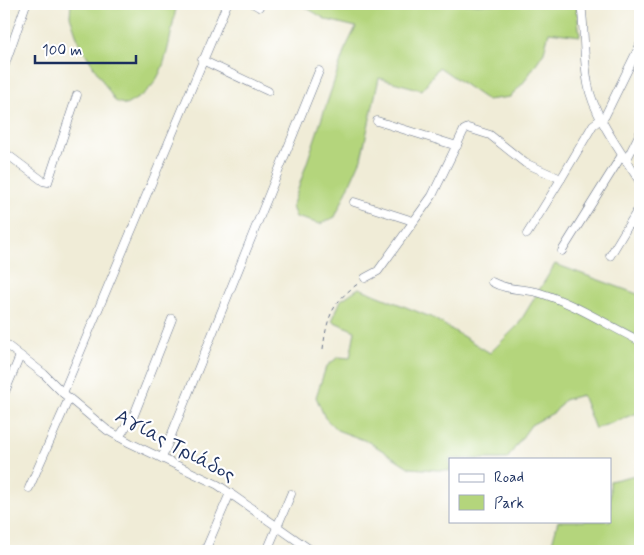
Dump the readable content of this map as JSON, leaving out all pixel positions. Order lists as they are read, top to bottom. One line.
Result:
{"streets":{"street":["Αγίας Τριάδος"]},"legend":["Road","Park"],"scale_bar":"100 m"}
